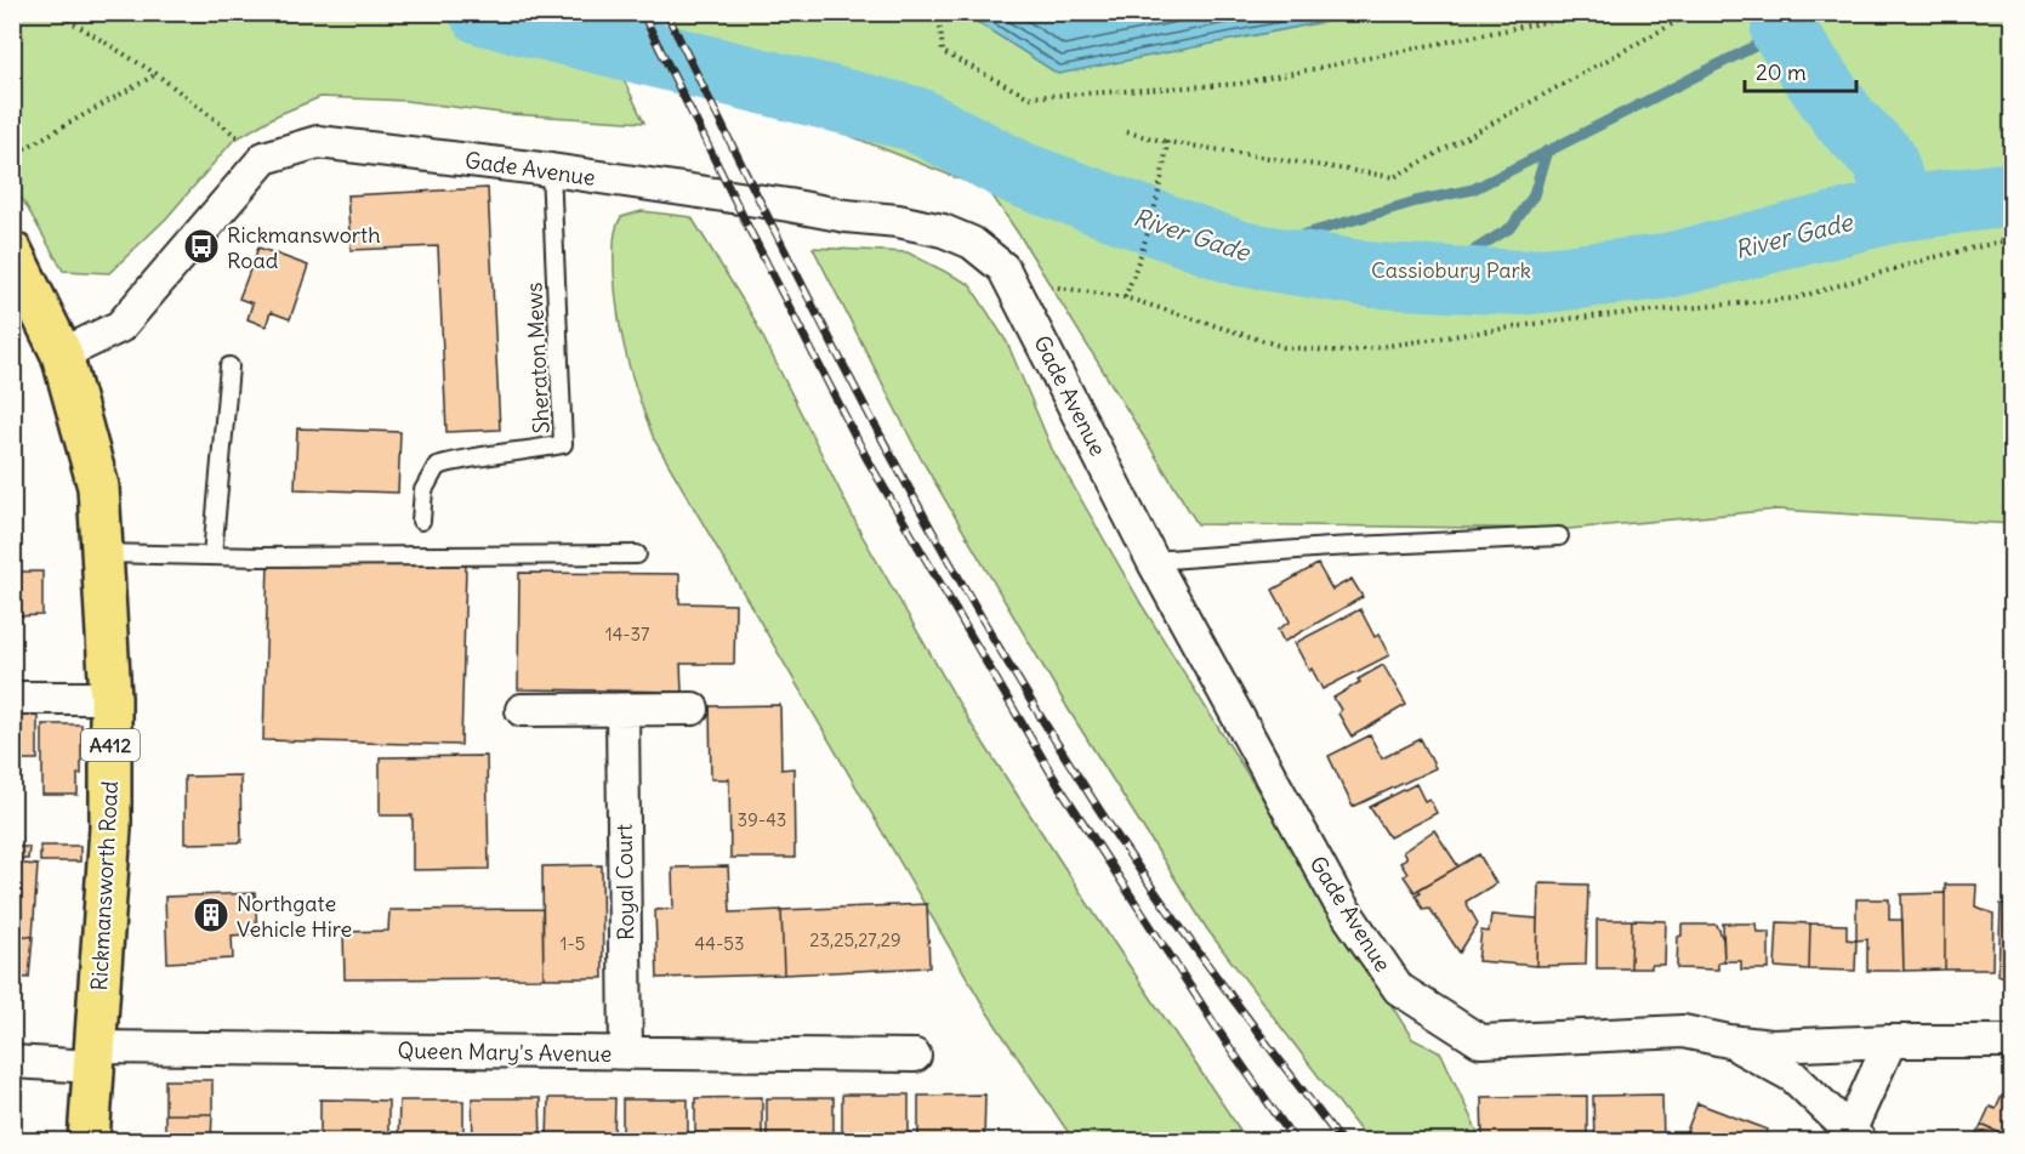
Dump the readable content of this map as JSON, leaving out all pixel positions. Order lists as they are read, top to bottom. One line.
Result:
{"streets":{"main road":["A412","Rickmansworth Road"],"street":["Gade Avenue","Royal Court","Queen Mary's Avenue"],"lane":["Sheraton Mews"]},"crossings":[["Gade Avenue","Sheraton Mews"],["Royal Court","Queen Mary's Avenue"],["Rickmansworth Road","Queen Mary's Avenue"]],"water":["River Gade"],"parks":["Cassiobury Park"],"places":{"bus stop":["Rickmansworth Road"],"building":["Northgate Vehicle Hire"]},"house_numbers":["14-37","39-43","23,25,27,29","1-5","44-53"],"scale_bar":"20 m"}
